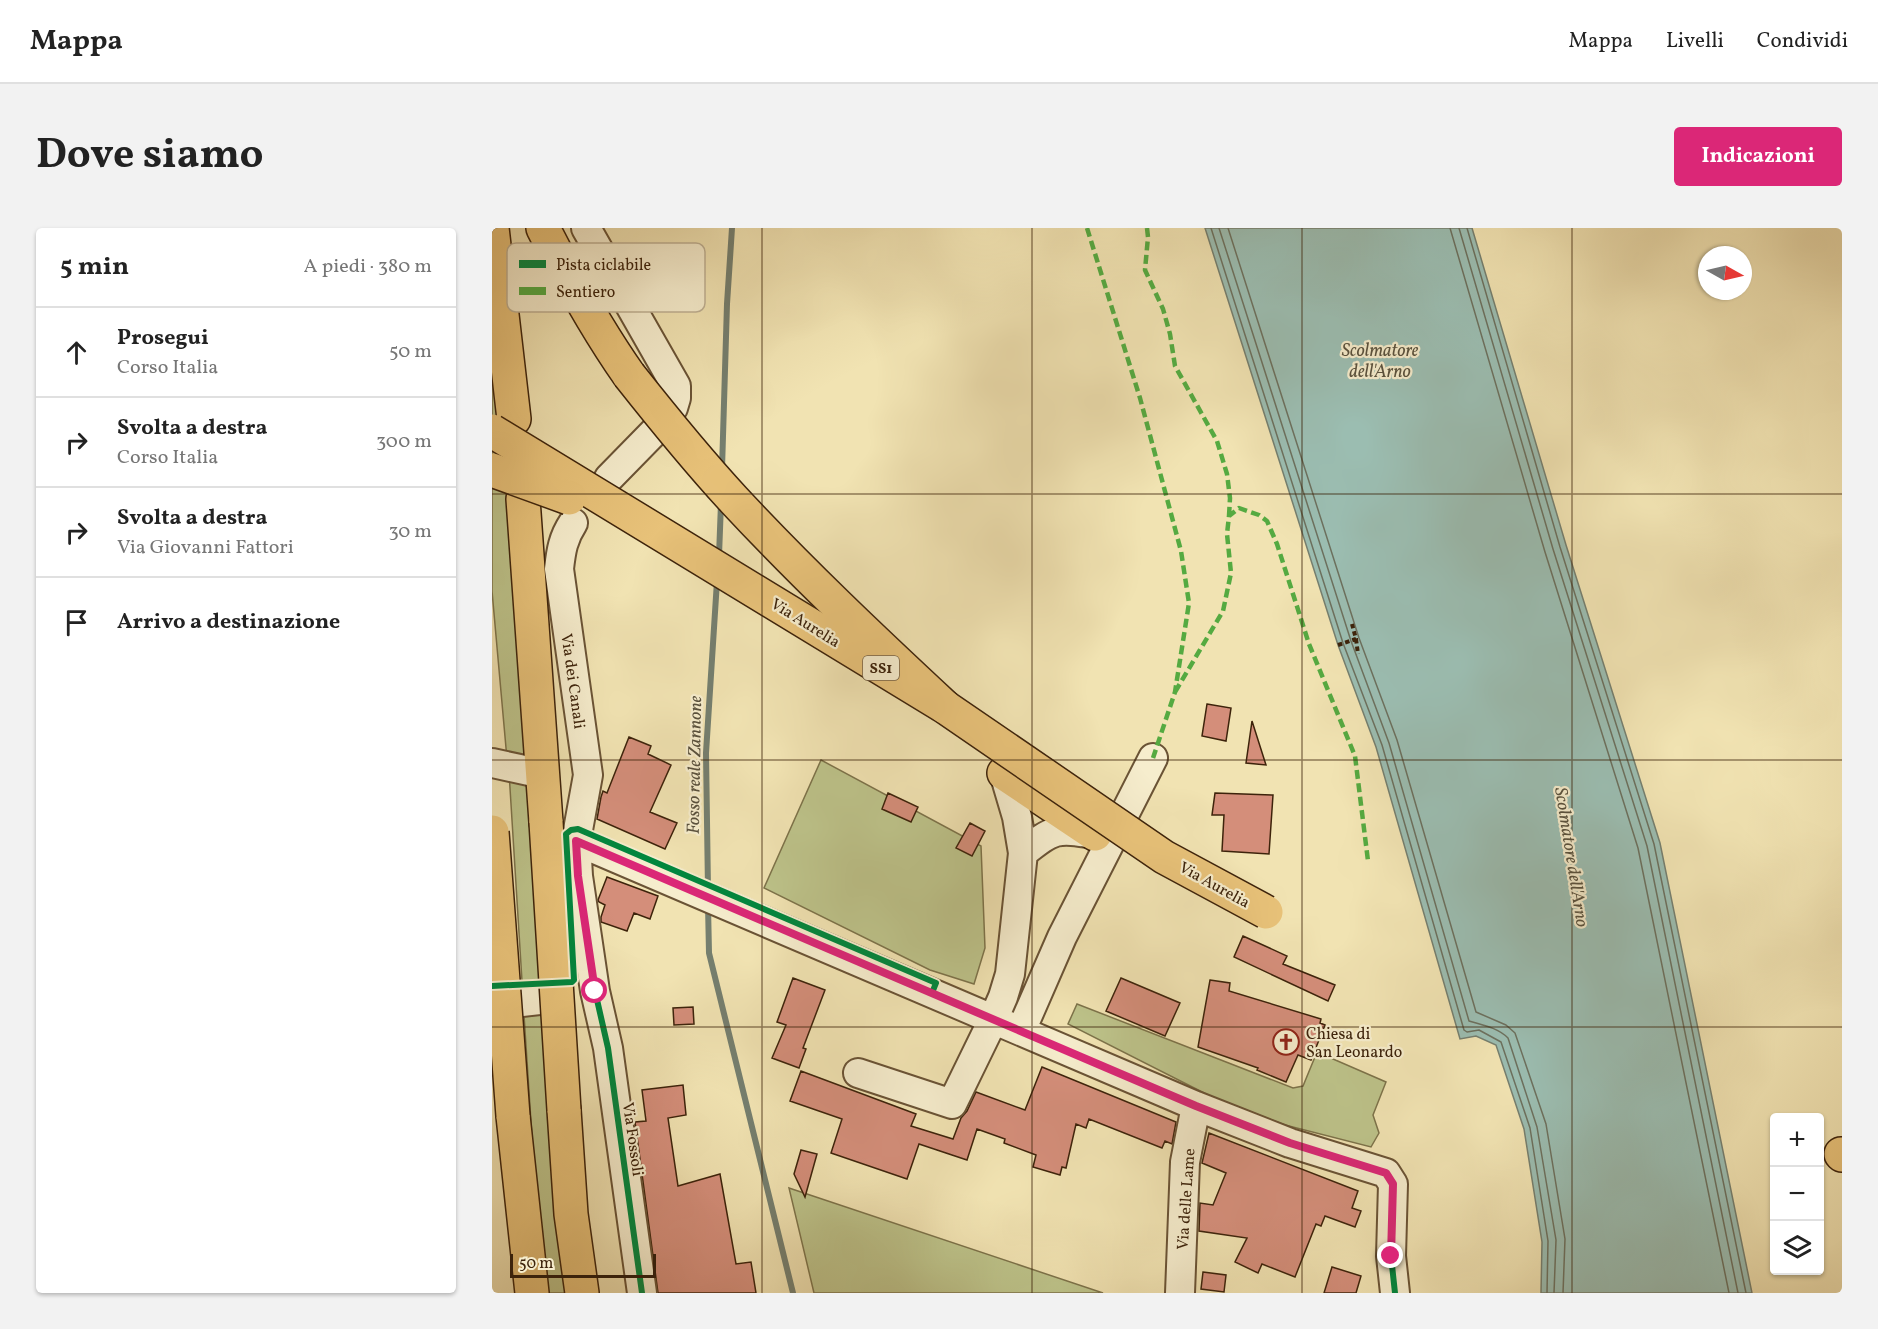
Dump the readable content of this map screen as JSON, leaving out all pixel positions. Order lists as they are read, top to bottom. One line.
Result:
{"streets":{"main road":["Via Aurelia","SS1"],"street":["Via dei Canali","Via Fossoli","Via delle Lame"]},"crossings":[["Via Aurelia","Via dei Canali"],["Via dei Canali","Via Fossoli"]],"water":["Scolmatore dell'Arno","Fosso reale Zannone"],"places":{"church":["Chiesa di San Leonardo"]},"legend":["Pista ciclabile","Sentiero"],"scale_bar":"50 m","north":"right","page":{"header":"Mappa","nav":["Mappa","Livelli","Condividi"],"title":"Dove siamo","buttons":"Indicazioni","heading":["5 min","A piedi · 380 m"],"list":[["Prosegui","Corso Italia","50 m"],["Svolta a destra","Corso Italia","300 m"],["Svolta a destra","Via Giovanni Fattori","30 m"],"Arrivo a destinazione"],"map_buttons":["+","−"],"scale":"50 m"}}
